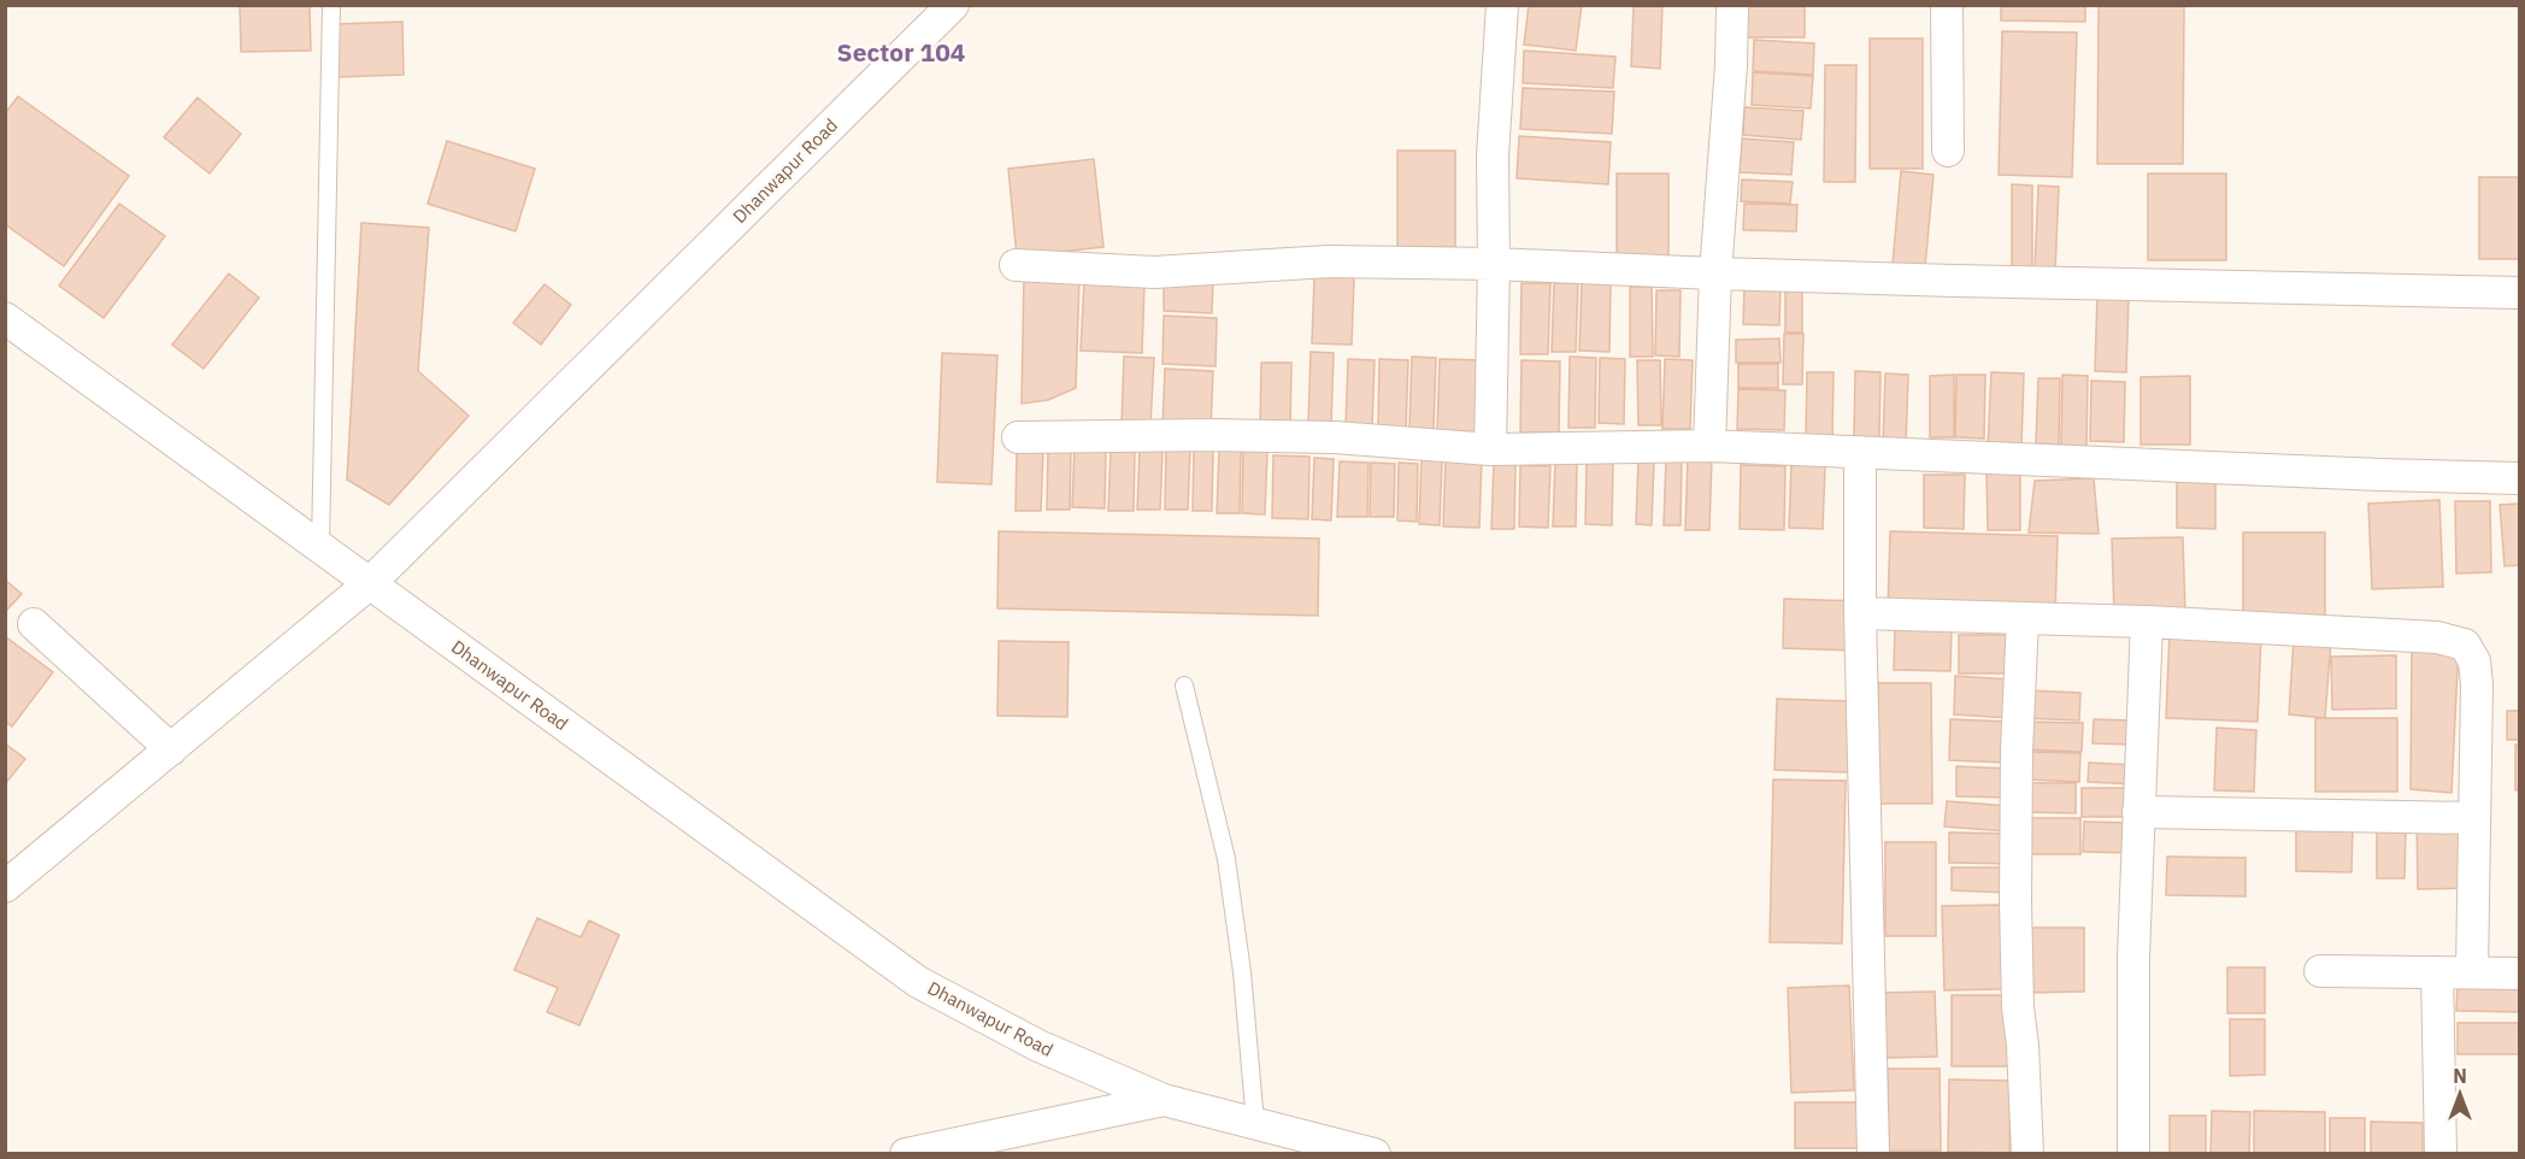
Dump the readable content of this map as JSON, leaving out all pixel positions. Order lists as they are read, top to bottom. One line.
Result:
{"streets":{"street":["Dhanwapur Road"]},"districts":["Sector 104"],"north":"top"}
